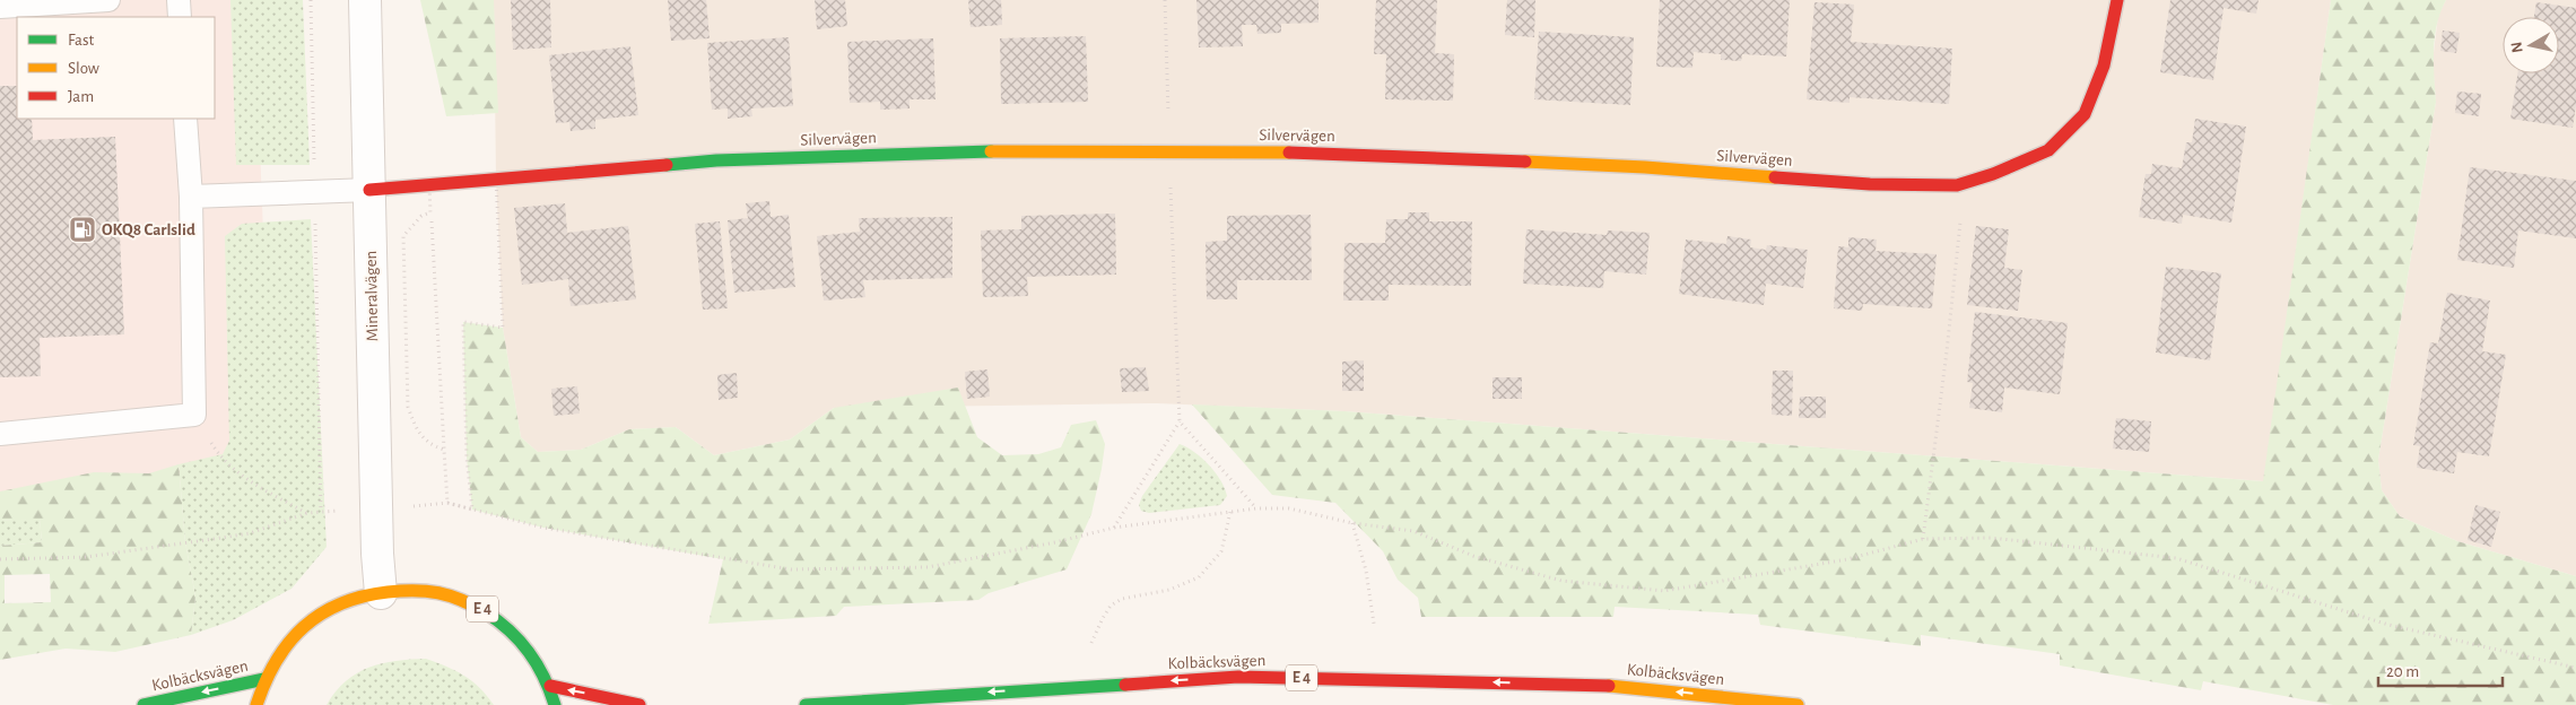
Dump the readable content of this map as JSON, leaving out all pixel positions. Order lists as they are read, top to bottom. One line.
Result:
{"streets":{"main road":["Silvervägen","E 4","Kolbäcksvägen"],"street":["Mineralvägen"]},"crossings":[["Mineralvägen","E 4"],["E 4","Kolbäcksvägen"]],"one_way":["Kolbäcksvägen"],"places":{"fuel station":["OKQ8 Carlslid"]},"legend":["Fast","Slow","Jam"],"scale_bar":"20 m","north":"left"}
